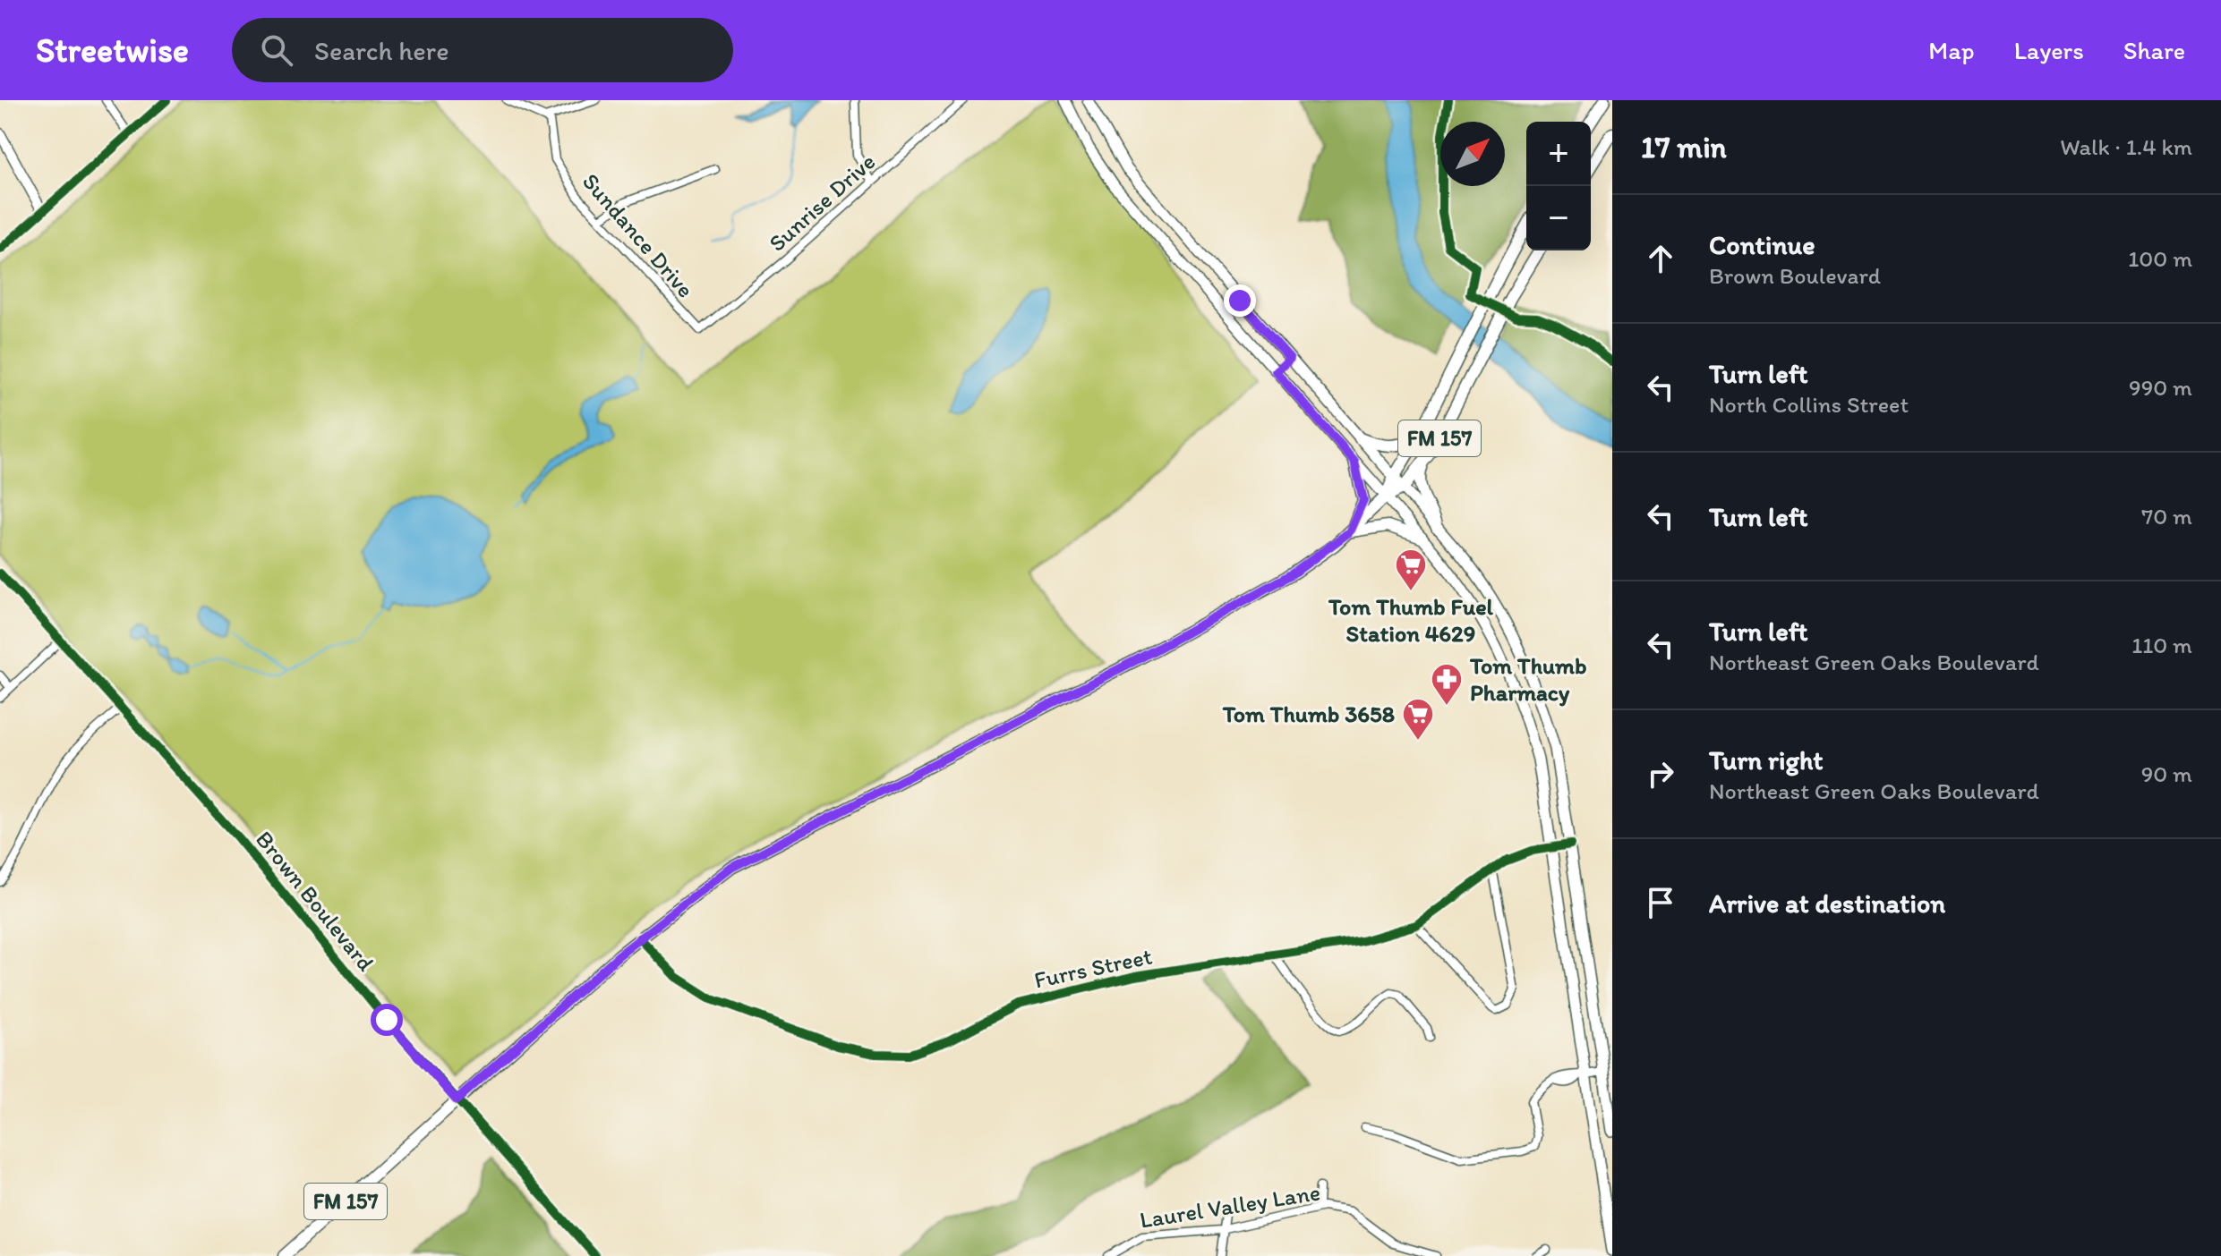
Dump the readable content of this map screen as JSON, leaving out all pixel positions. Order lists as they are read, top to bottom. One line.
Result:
{"streets":{"main road":["FM 157"],"street":["Sunrise Drive","Sundance Drive","Brown Boulevard","Furrs Street","Laurel Valley Lane"]},"crossings":[["Sunrise Drive","Sundance Drive"],["FM 157","Brown Boulevard"],["FM 157","Furrs Street"]],"places":{"supermarket":["Tom Thumb Fuel Station 4629","Tom Thumb 3658"],"pharmacy":["Tom Thumb Pharmacy"]},"north":"top right","page":{"header":"Streetwise","search":"Search here","nav":["Map","Layers","Share"],"heading":["17 min","Walk · 1.4 km"],"map_buttons":["+","−"],"list":[["Continue","Brown Boulevard","100 m"],["Turn left","North Collins Street","990 m"],["Turn left","70 m"],["Turn left","Northeast Green Oaks Boulevard","110 m"],["Turn right","Northeast Green Oaks Boulevard","90 m"],"Arrive at destination"]}}
